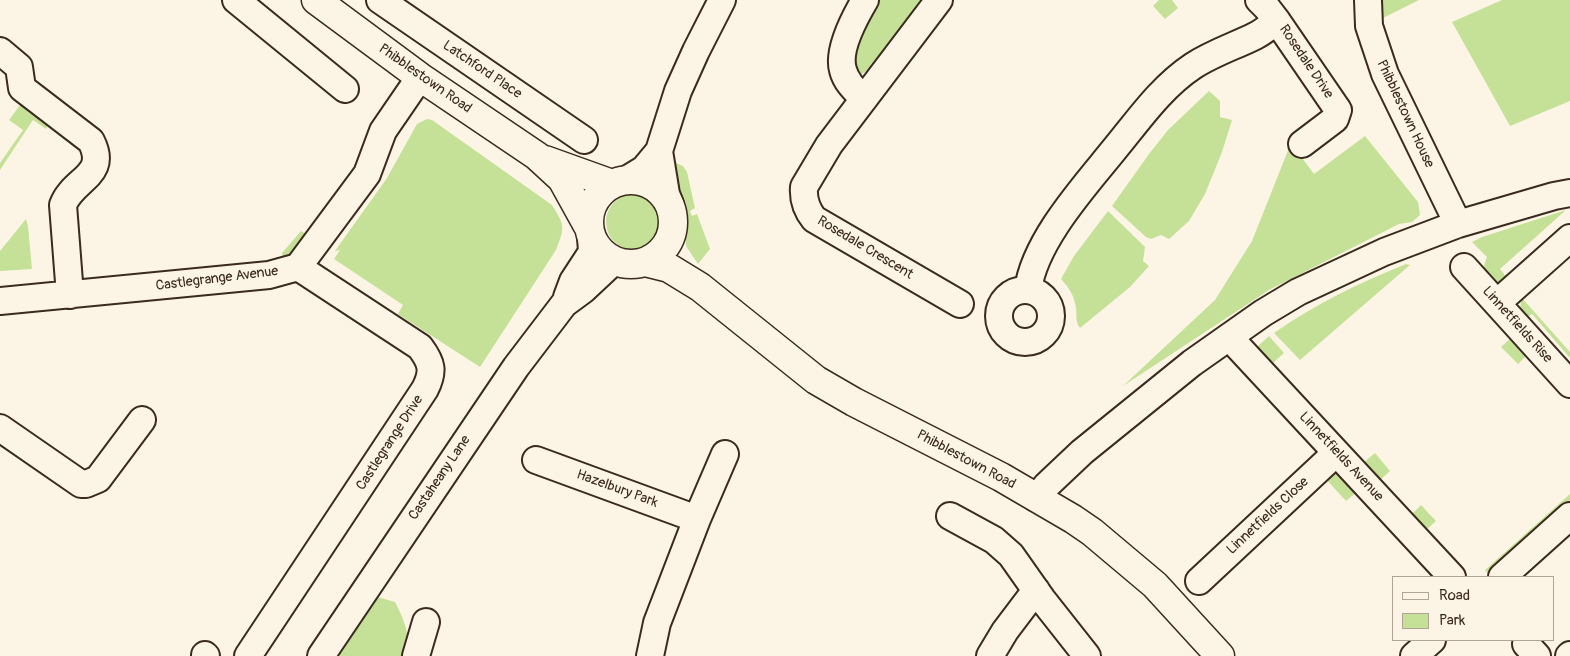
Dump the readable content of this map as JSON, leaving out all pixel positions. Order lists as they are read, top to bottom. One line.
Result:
{"streets":{"street":["Rosedale Drive","Latchford Place","Phibblestown Road","Phibblestown House","Rosedale Crescent","Castlegrange Avenue","Linnetfields Rise","Castlegrange Drive","Linnetfields Avenue","Castaheany Lane","Hazelbury Park","Linnetfields Close"]},"crossings":[["Phibblestown Road","Castlegrange Avenue"],["Phibblestown Road","Castaheany Lane"],["Castlegrange Avenue","Castlegrange Drive"],["Linnetfields Avenue","Linnetfields Close"]],"legend":["Road","Park"]}
